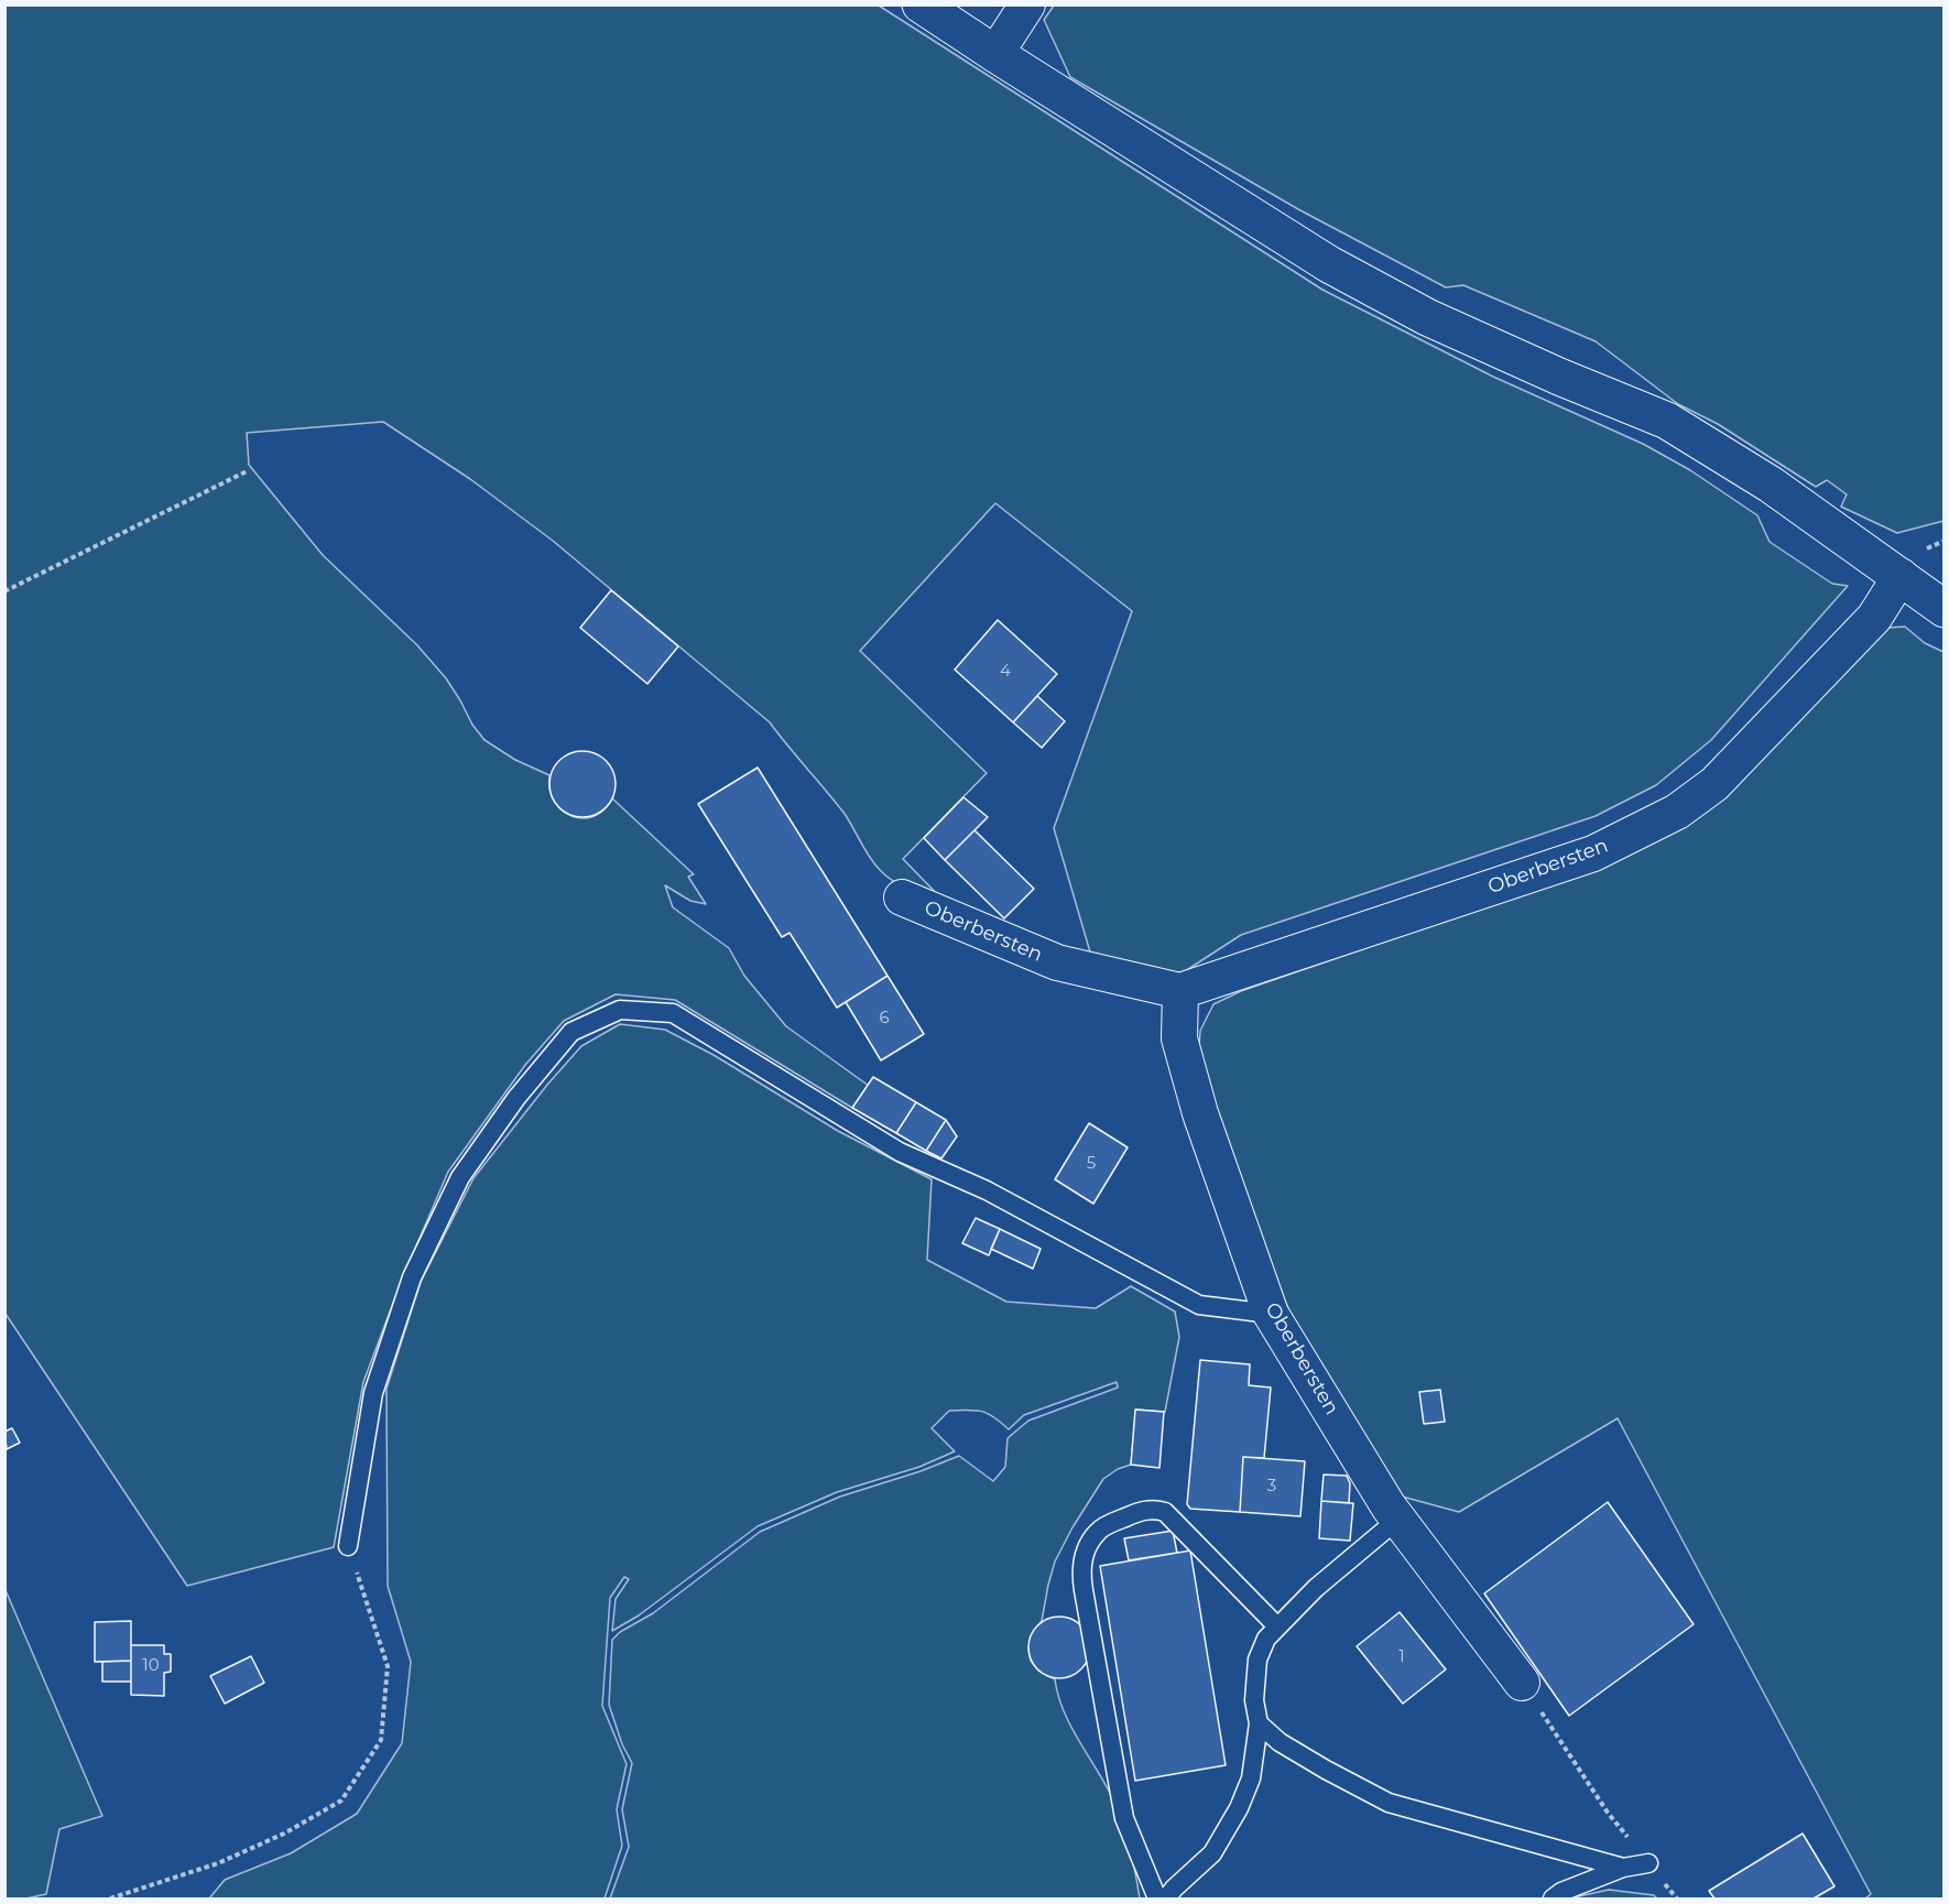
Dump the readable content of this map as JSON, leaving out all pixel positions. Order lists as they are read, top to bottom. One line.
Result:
{"streets":{"street":["Oberbersten"]},"house_numbers":["4","6","5","3","1","10"]}
